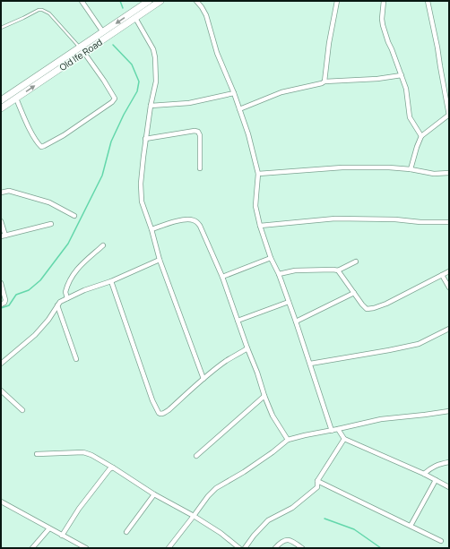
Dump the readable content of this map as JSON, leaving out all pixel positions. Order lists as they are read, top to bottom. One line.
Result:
{"streets":{"main road":["Old Ife Road"]}}
